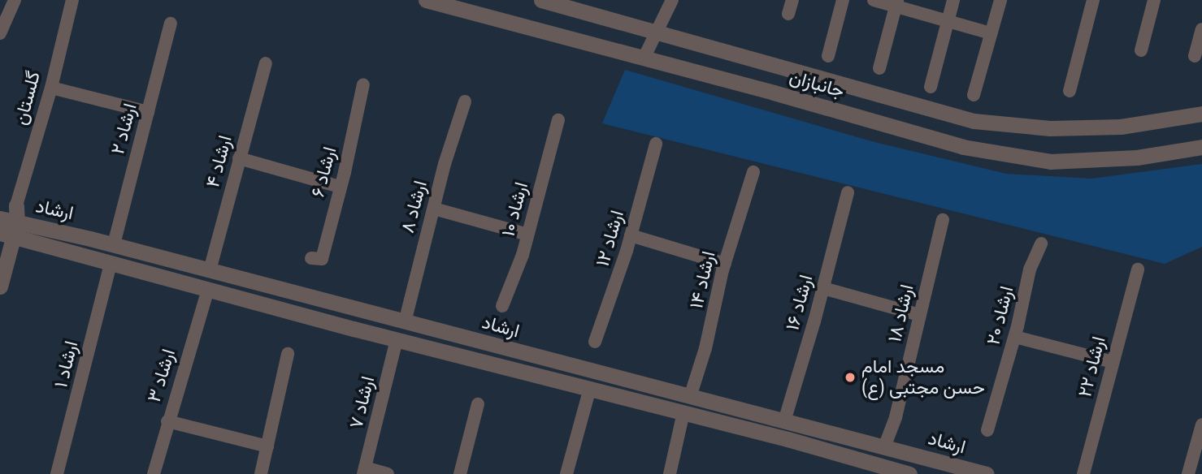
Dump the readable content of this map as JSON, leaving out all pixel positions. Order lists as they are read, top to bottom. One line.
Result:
{"streets":{"street":["جانبازان","گلستان","ارشاد ۲","ارشاد ۴","ارشاد ۶","ارشاد ۸","ارشاد ۱۰","ارشاد","ارشاد ۱۲","ارشاد ۱۴","ارشاد ۱۶","ارشاد ۱۸","ارشاد ۲۰","ارشاد ۱","ارشاد ۲۲","ارشاد ۳","ارشاد ۷"]},"crossings":[["گلستان","ارشاد"],["ارشاد ۲","ارشاد"],["ارشاد ۴","ارشاد"],["ارشاد ۸","ارشاد"],["ارشاد","ارشاد ۱۴"],["ارشاد","ارشاد ۱۶"],["ارشاد","ارشاد ۱۸"],["ارشاد","ارشاد ۱"],["ارشاد","ارشاد ۳"],["ارشاد","ارشاد ۷"]],"places":["مسجد امام حسن مجتبی (ع)"]}
